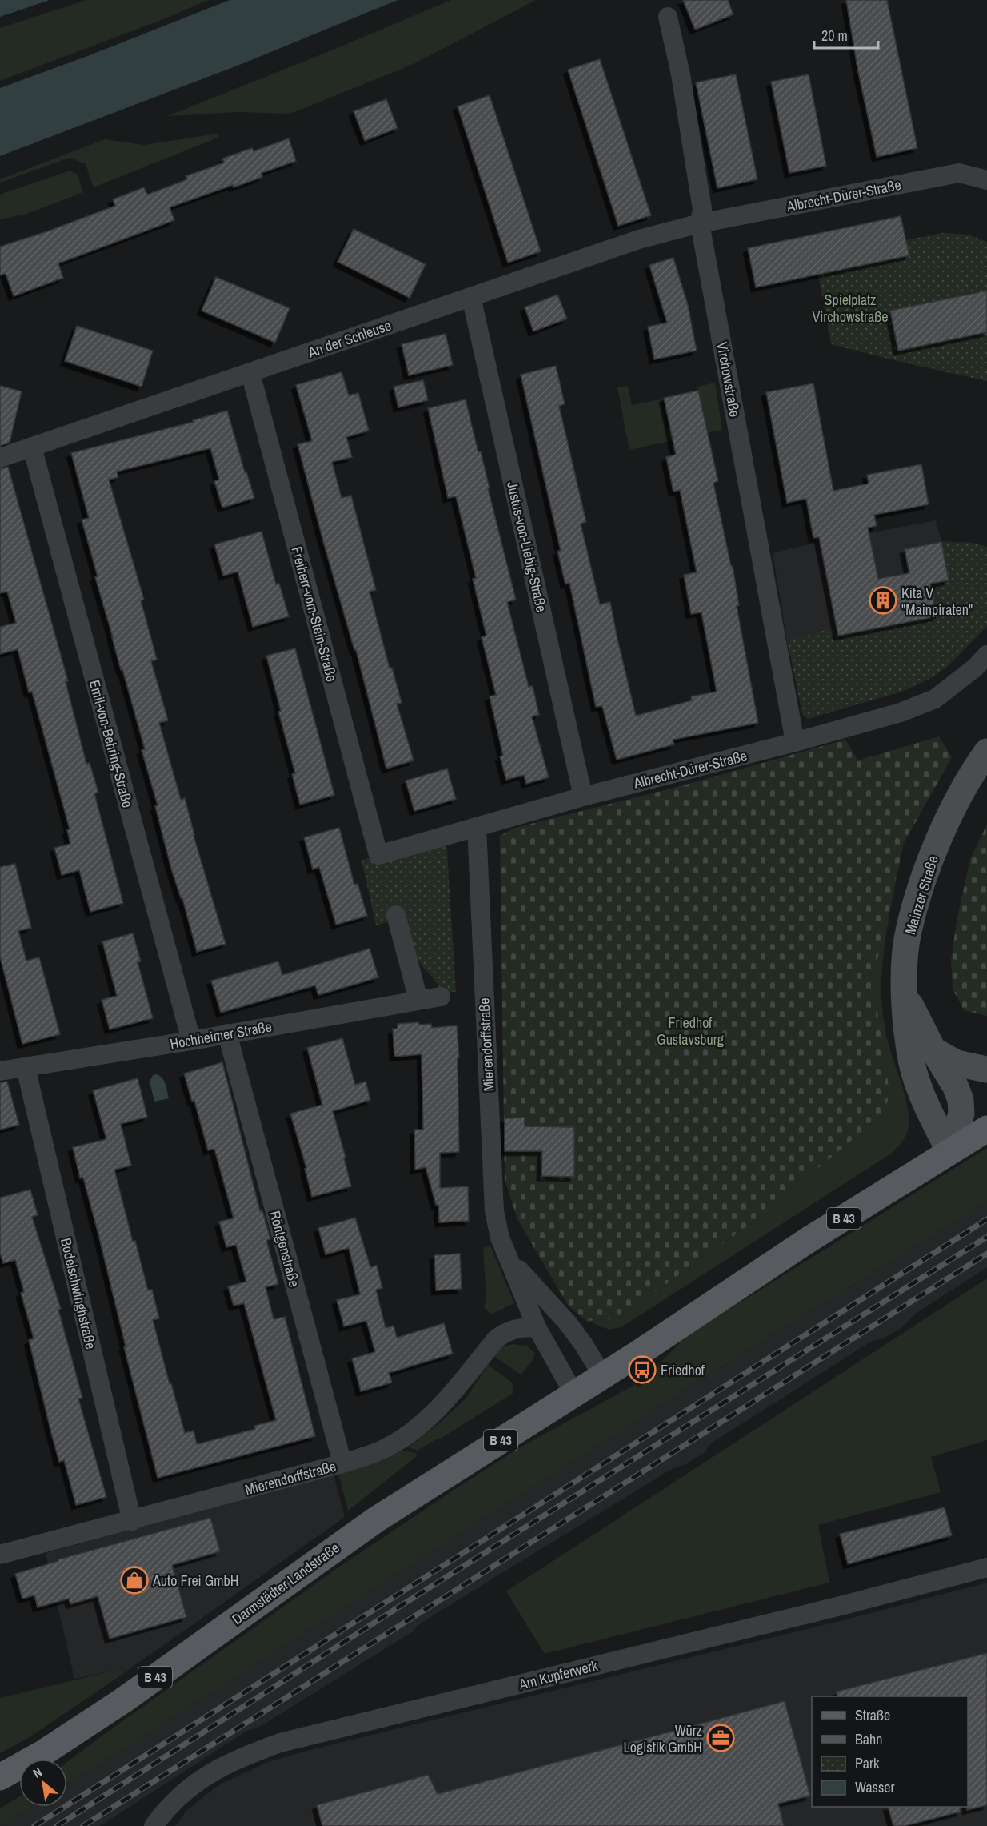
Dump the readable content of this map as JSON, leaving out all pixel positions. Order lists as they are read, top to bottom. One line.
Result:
{"streets":{"main road":["Mainzer Straße","B 43","Darmstädter Landstraße"],"street":["Albrecht-Dürer-Straße","An der Schleuse","Virchowstraße","Justus-von-Liebig-Straße","Freiherr-vom-Stein-Straße","Emil-von-Behring-Straße","Hochheimer Straße","Mierendorffstraße","Röntgenstraße","Bodelschwinghstraße","Am Kupferwerk"]},"crossings":[["Albrecht-Dürer-Straße","An der Schleuse"],["Albrecht-Dürer-Straße","Virchowstraße"],["Albrecht-Dürer-Straße","Justus-von-Liebig-Straße"],["Albrecht-Dürer-Straße","Freiherr-vom-Stein-Straße"],["Albrecht-Dürer-Straße","Mierendorffstraße"],["An der Schleuse","Virchowstraße"],["An der Schleuse","Justus-von-Liebig-Straße"],["An der Schleuse","Freiherr-vom-Stein-Straße"],["An der Schleuse","Emil-von-Behring-Straße"],["Emil-von-Behring-Straße","Hochheimer Straße"],["Hochheimer Straße","Röntgenstraße"],["Hochheimer Straße","Bodelschwinghstraße"],["Mierendorffstraße","B 43"],["Mierendorffstraße","Röntgenstraße"],["Mierendorffstraße","Bodelschwinghstraße"],["Mierendorffstraße","Darmstädter Landstraße"],["B 43","Darmstädter Landstraße"]],"parks":["Spielplatz Virchowstraße","Friedhof Gustavsburg"],"places":{"building":["Kita V \"Mainpiraten\""],"bus stop":["Friedhof"],"shop":["Auto Frei GmbH"],"office":["Würz Logistik GmbH"]},"legend":["Straße","Bahn","Park","Wasser"],"scale_bar":"20 m","north":"top left"}
